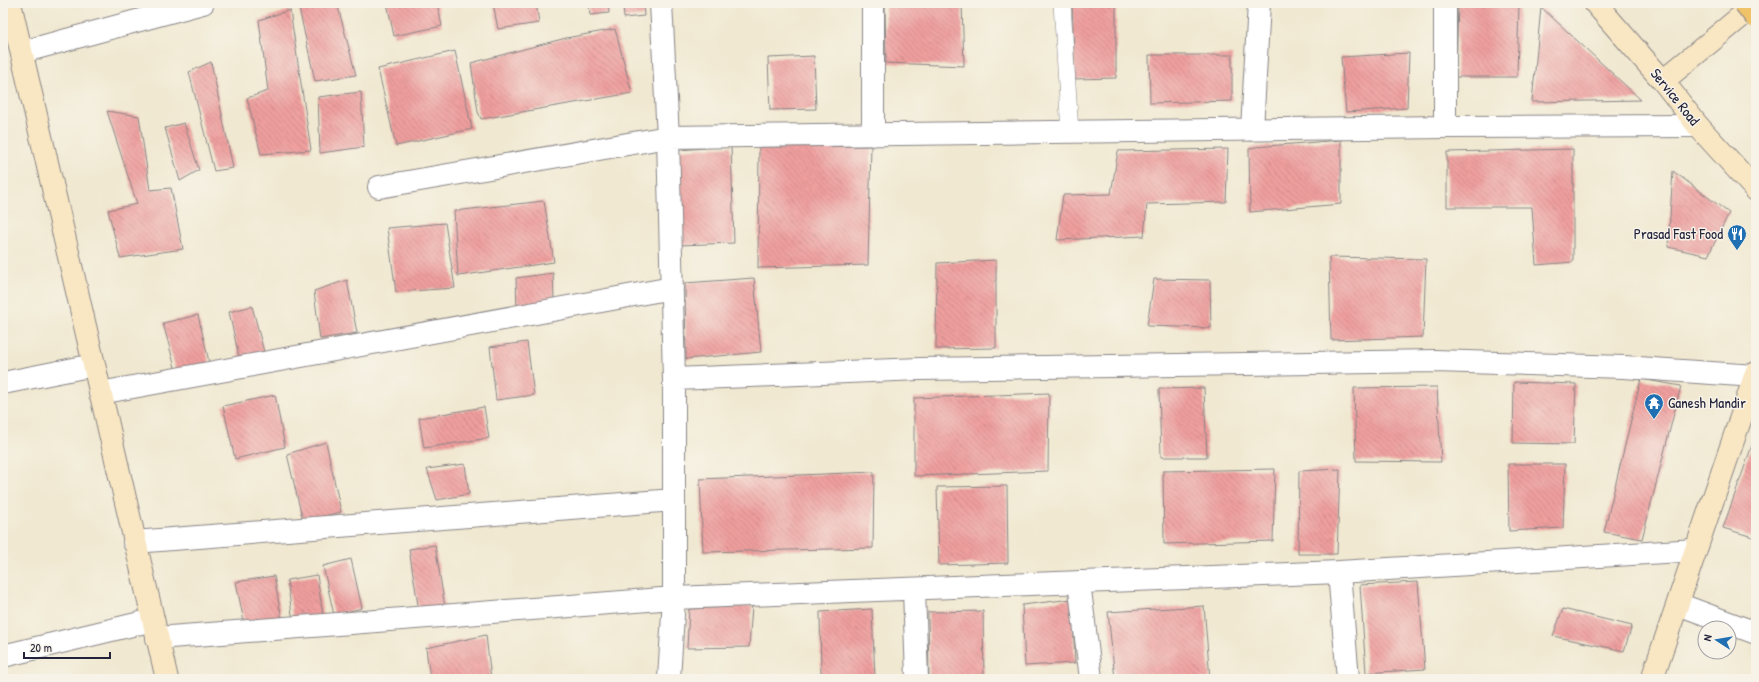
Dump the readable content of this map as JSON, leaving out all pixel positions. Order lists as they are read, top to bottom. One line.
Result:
{"streets":{"street":["Service Road"]},"places":{"restaurant":["Prasad Fast Food"],"temple":["Ganesh Mandir"]},"scale_bar":"20 m","north":"left"}
